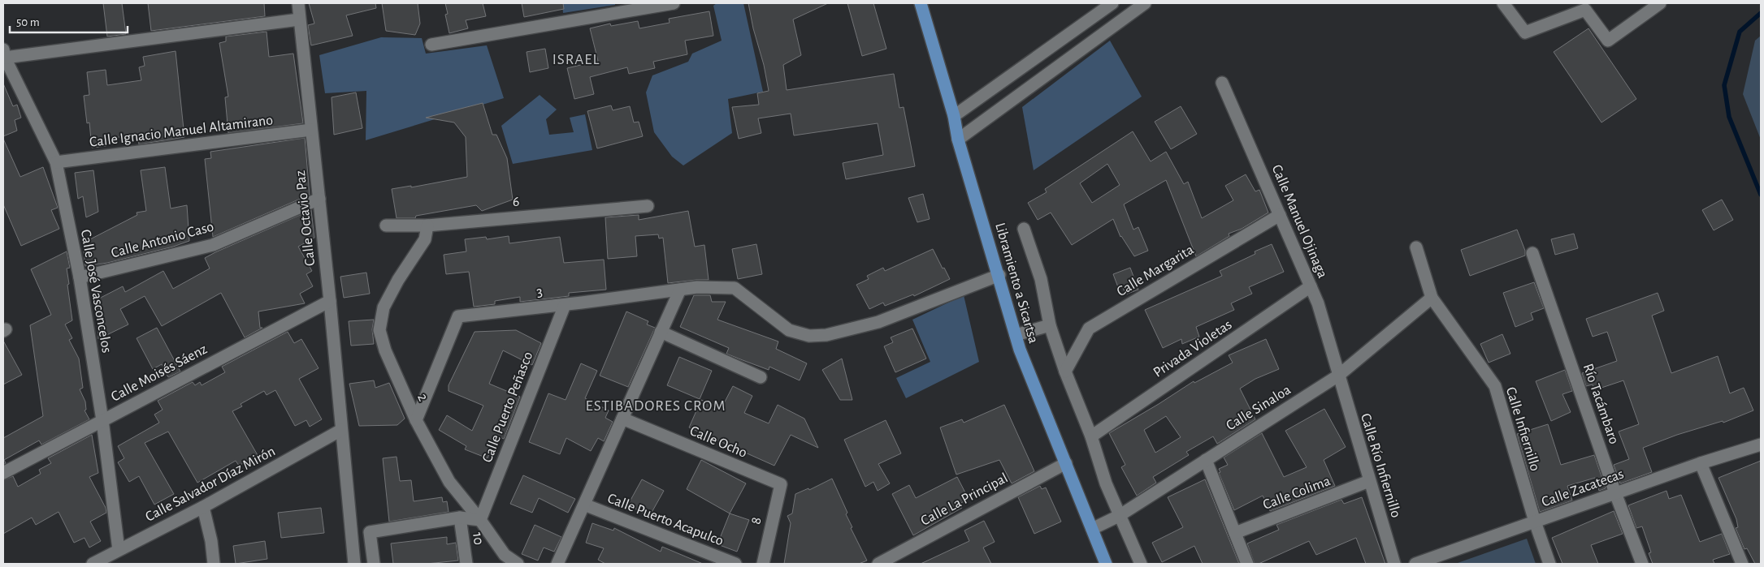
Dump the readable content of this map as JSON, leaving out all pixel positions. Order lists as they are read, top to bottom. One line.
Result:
{"streets":{"main road":["Libramiento a Sicartsa"],"street":["Calle Ignacio Manuel Altamirano","6","Calle Octavio Paz","Calle Manuel Ojinaga","Calle Antonio Caso","Calle Margarita","Calle José Vasconcelos","3","Privada Violetas","Calle Moisés Sáenz","2","Río Tacámbaro","Calle Puerto Peñasco","Calle Sinaloa","Calle Infiernillo","Calle Ocho","Calle Río Infiernillo","Calle Salvador Díaz Mirón","Calle Zacatecas","Calle Colima","Calle La Principal","Calle Puerto Acapulco","8","10"]},"crossings":[["Calle Ignacio Manuel Altamirano","Calle Octavio Paz"],["Calle Ignacio Manuel Altamirano","Calle José Vasconcelos"],["6","2"],["Calle Octavio Paz","Calle Antonio Caso"],["Calle Octavio Paz","Calle Moisés Sáenz"],["Calle Octavio Paz","Calle Salvador Díaz Mirón"],["Calle Manuel Ojinaga","Calle Margarita"],["Calle Manuel Ojinaga","Privada Violetas"],["Calle Manuel Ojinaga","Calle Sinaloa"],["Calle Manuel Ojinaga","Calle Río Infiernillo"],["Calle Antonio Caso","Calle José Vasconcelos"],["Libramiento a Sicartsa","3"],["Libramiento a Sicartsa","Calle Sinaloa"],["Libramiento a Sicartsa","Calle La Principal"],["Calle José Vasconcelos","Calle Moisés Sáenz"],["Calle José Vasconcelos","Calle Salvador Díaz Mirón"],["3","2"],["3","Calle Puerto Peñasco"],["2","Calle Puerto Peñasco"],["Río Tacámbaro","Calle Zacatecas"],["Calle Sinaloa","Calle Infiernillo"],["Calle Sinaloa","Calle Río Infiernillo"],["Calle Infiernillo","Calle Zacatecas"],["Calle Ocho","8"],["Calle Río Infiernillo","Calle Colima"]],"districts":["ISRAEL","ESTIBADORES CROM"],"scale_bar":"50 m"}
